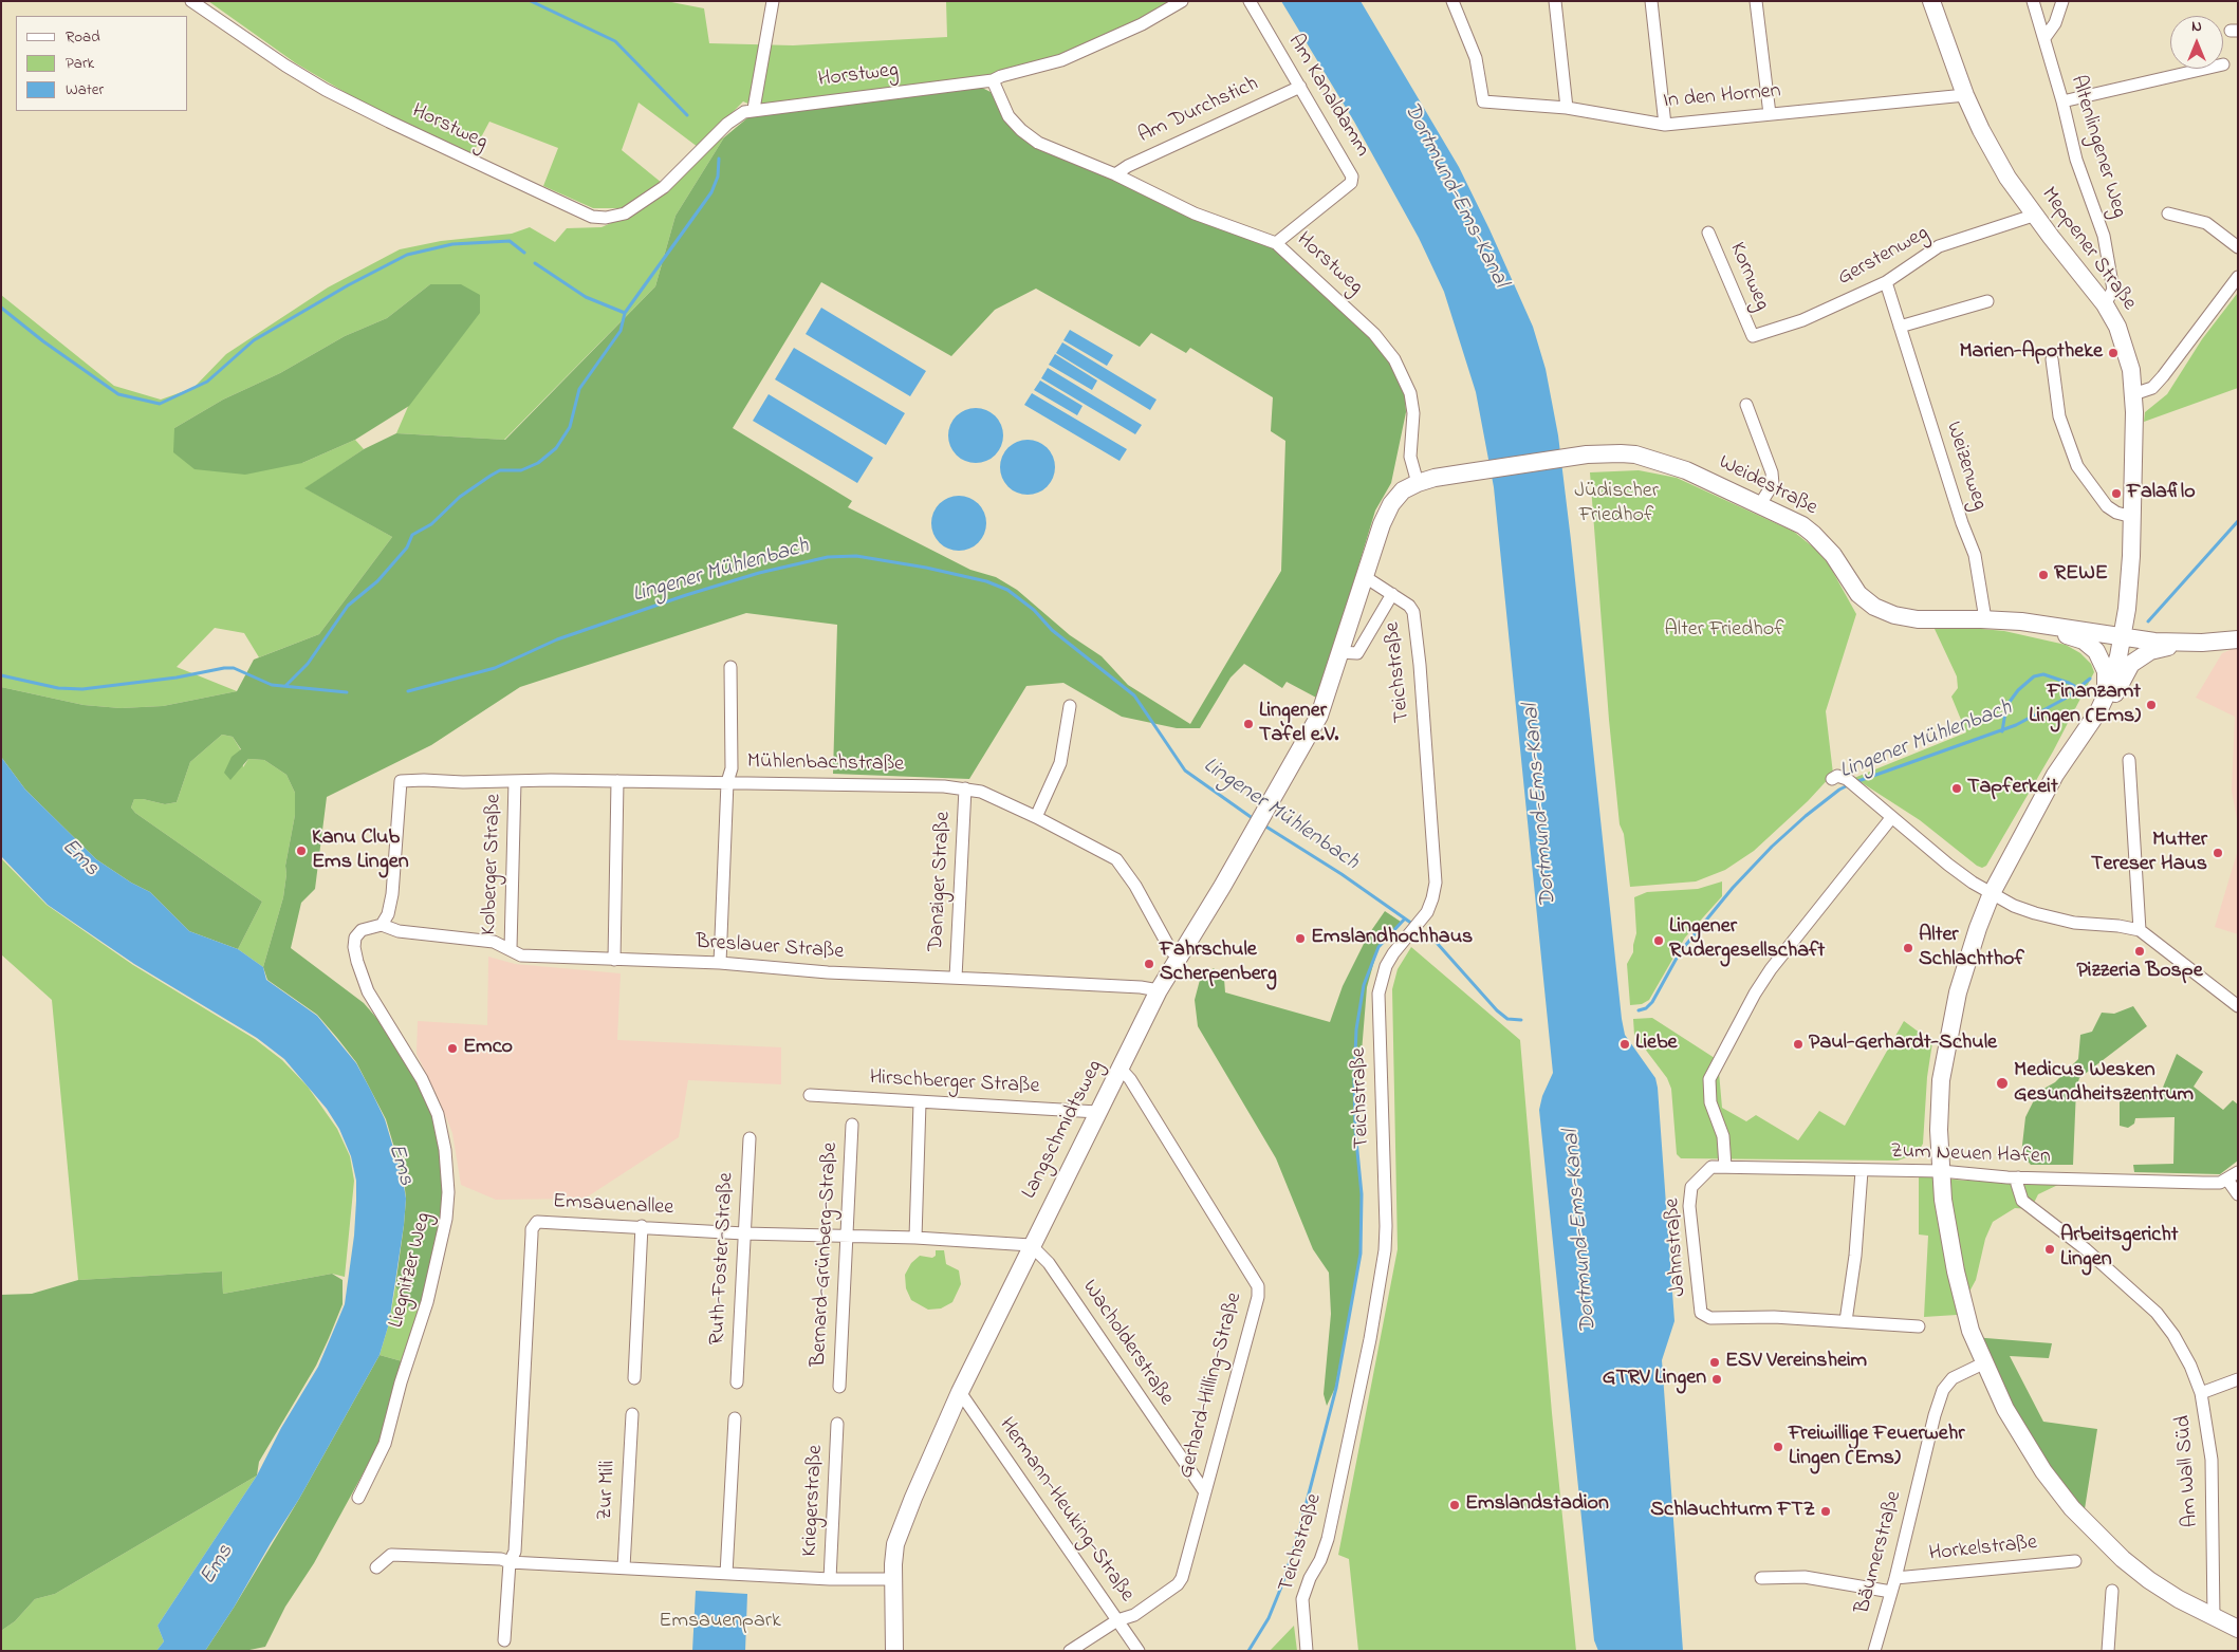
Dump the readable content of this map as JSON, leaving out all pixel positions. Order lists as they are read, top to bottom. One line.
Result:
{"streets":{"street":["Horstweg","Am Kanaldamm","In den Hornen","Am Durchstich","Altenlingener Weg","Meppener Straße","Gerstenweg","Kornweg","Weizenweg","Weidestraße","Teichstraße","Mühlenbachstraße","Kolberger Straße","Danziger Straße","Breslauer Straße","Hirschberger Straße","Langschmidtsweg","Zum Neuen Hafen","Emsauenallee","Jahnstraße","Bernard-Grünberg-Straße","Ruth-Foster-Straße","Liegnitzer Weg","Wacholderstraße","Gerhard-Hilling-Straße","Am Wall Süd","Zur Mili","Kriegerstraße","Hermann-Heuking-Straße","Horkelstraße","Bäumerstraße"]},"crossings":[["Horstweg","Am Kanaldamm"],["Horstweg","Am Durchstich"],["Horstweg","Langschmidtsweg"],["Am Kanaldamm","Am Durchstich"],["In den Hornen","Meppener Straße"],["Altenlingener Weg","Meppener Straße"],["Meppener Straße","Gerstenweg"],["Meppener Straße","Weidestraße"],["Gerstenweg","Kornweg"],["Gerstenweg","Weizenweg"],["Weizenweg","Weidestraße"],["Weidestraße","Langschmidtsweg"],["Teichstraße","Langschmidtsweg"],["Mühlenbachstraße","Kolberger Straße"],["Mühlenbachstraße","Danziger Straße"],["Mühlenbachstraße","Breslauer Straße"],["Mühlenbachstraße","Langschmidtsweg"],["Mühlenbachstraße","Liegnitzer Weg"],["Kolberger Straße","Breslauer Straße"],["Danziger Straße","Breslauer Straße"],["Breslauer Straße","Langschmidtsweg"],["Breslauer Straße","Liegnitzer Weg"],["Hirschberger Straße","Langschmidtsweg"],["Langschmidtsweg","Emsauenallee"],["Langschmidtsweg","Wacholderstraße"],["Langschmidtsweg","Gerhard-Hilling-Straße"],["Langschmidtsweg","Hermann-Heuking-Straße"],["Zum Neuen Hafen","Jahnstraße"],["Zum Neuen Hafen","Am Wall Süd"],["Emsauenallee","Bernard-Grünberg-Straße"],["Emsauenallee","Ruth-Foster-Straße"],["Emsauenallee","Wacholderstraße"],["Wacholderstraße","Gerhard-Hilling-Straße"],["Gerhard-Hilling-Straße","Hermann-Heuking-Straße"],["Horkelstraße","Bäumerstraße"]],"water":["Dortmund-Ems-Kanal","Lingener Mühlenbach","Ems"],"parks":["Jüdischer Friedhof","Alter Friedhof","Emsauenpark"],"places":["Marien-Apotheke","Falafilo","REWE","Finanzamt Lingen (Ems)","Lingener Tafel e.V.","Tapferkeit","Kanu Club Ems Lingen","Mutter Tereser Haus","Emslandhochhaus","Lingener Rudergesellschaft","Alter Schlachthof","Pizzeria Bospe","Fahrschule Scherpenberg","Liebe","Paul-Gerhardt-Schule","Emco","Medicus Wesken Gesundheitszentrum","Arbeitsgericht Lingen","ESV Vereinsheim","GTRV Lingen","Freiwillige Feuerwehr Lingen (Ems)","Emslandstadion","Schlauchturm FTZ"],"legend":["Road","Park","Water"],"north":"top"}
